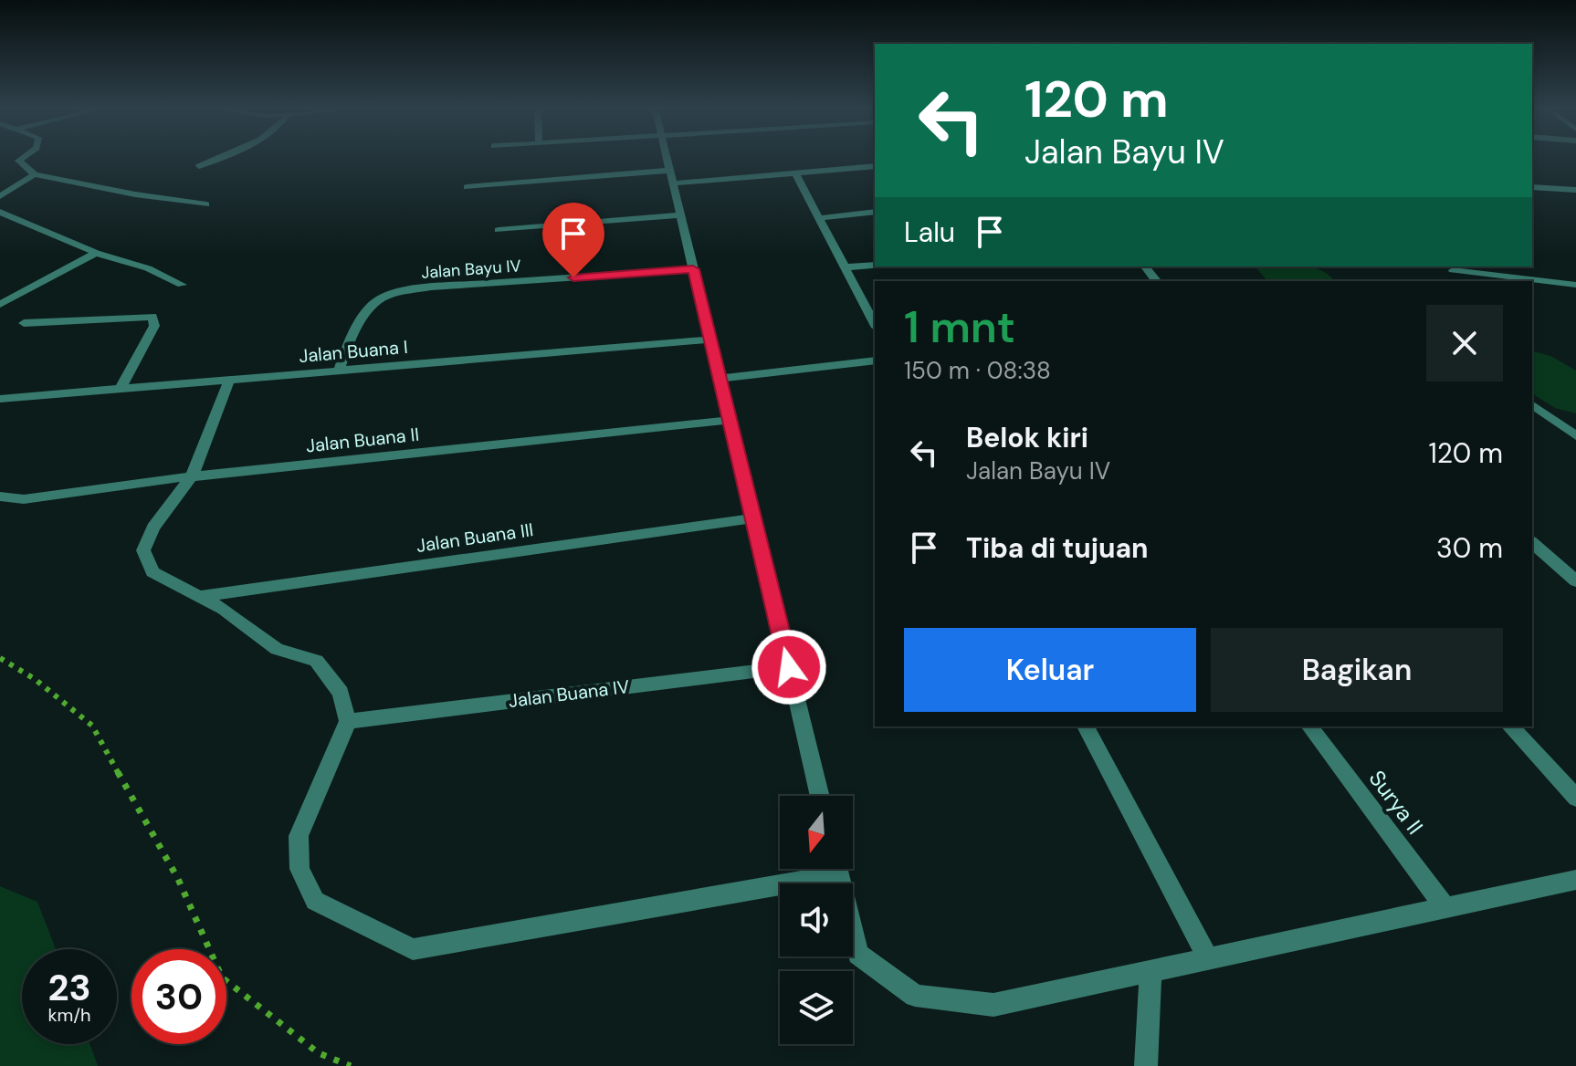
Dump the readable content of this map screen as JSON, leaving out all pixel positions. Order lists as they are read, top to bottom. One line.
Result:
{"streets":{"street":["Jalan Bayu IV","Jalan Buana I","Jalan Buana II","Jalan Buana III","Jalan Buana IV","Surya II"]},"crossings":[["Jalan Bayu IV","Jalan Buana I"]],"north":"bottom","page":{"turn":["120 m","Jalan Bayu IV"],"then":"Lalu","heading":["1 mnt","150 m · 08:38"],"list":[{"name":"Belok kiri","note":"Jalan Bayu IV","value":"120 m"},{"name":"Tiba di tujuan","value":"30 m"}],"buttons":["Keluar","Bagikan"],"speed":"23 km/h","limit":"30"}}
